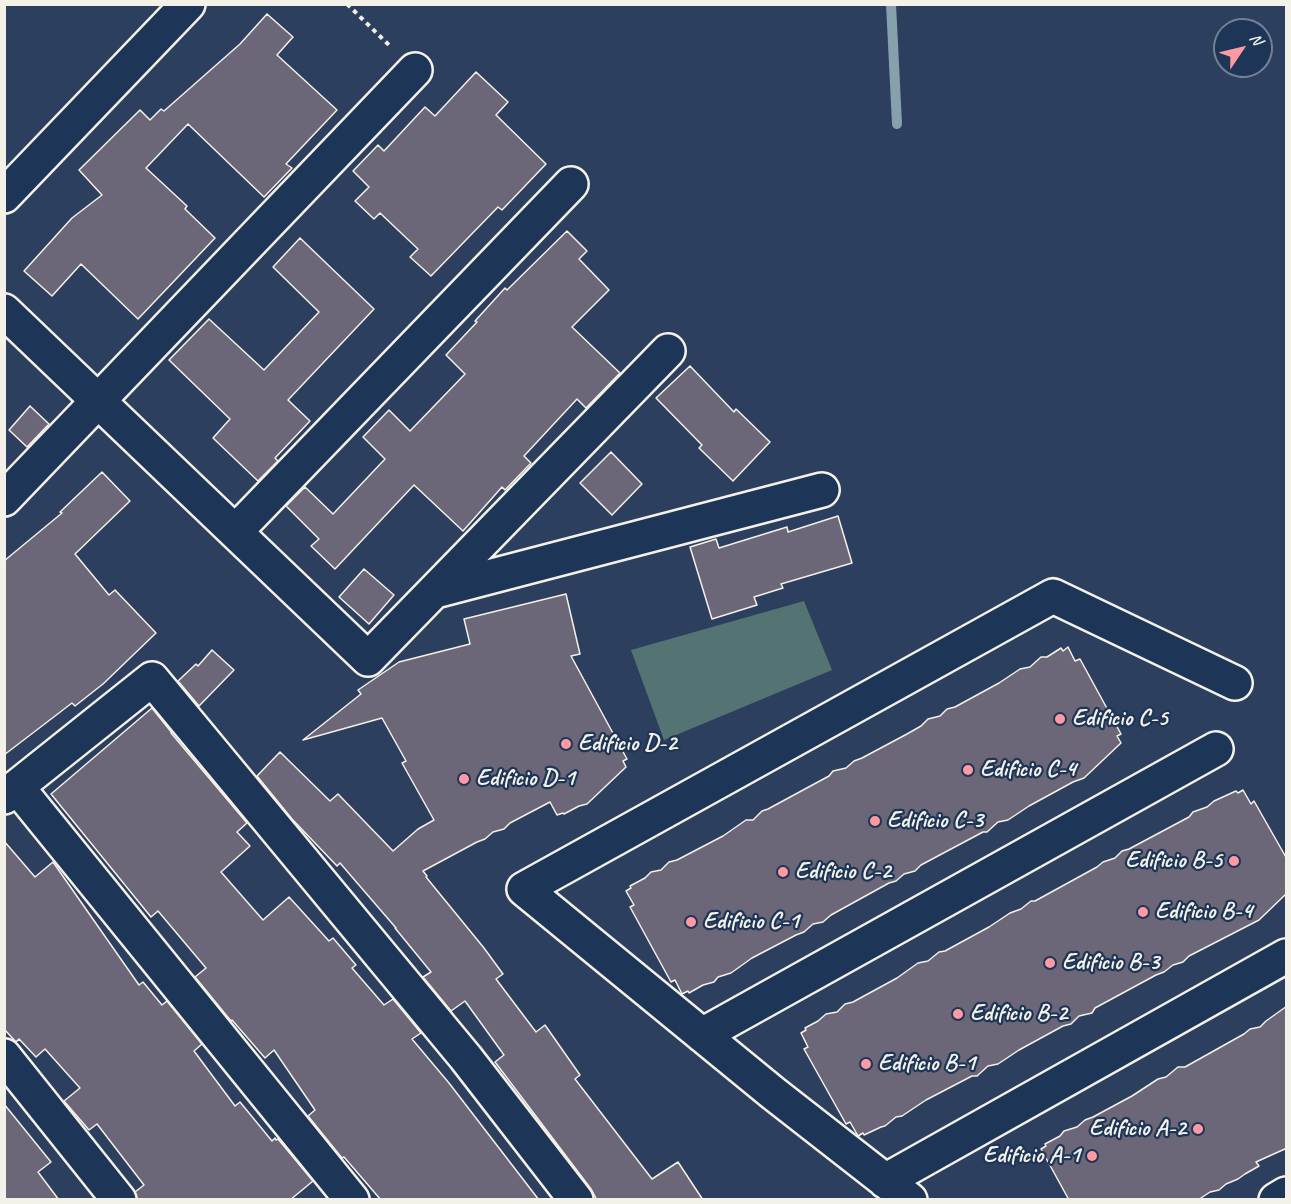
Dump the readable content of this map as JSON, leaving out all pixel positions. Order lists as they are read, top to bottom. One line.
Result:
{"places":["Edificio C-5","Edificio D-2","Edificio C-4","Edificio D-1","Edificio C-3","Edificio B-5","Edificio C-2","Edificio B-4","Edificio C-1","Edificio B-3","Edificio B-2","Edificio B-1","Edificio A-2","Edificio A-1"],"north":"top right"}
